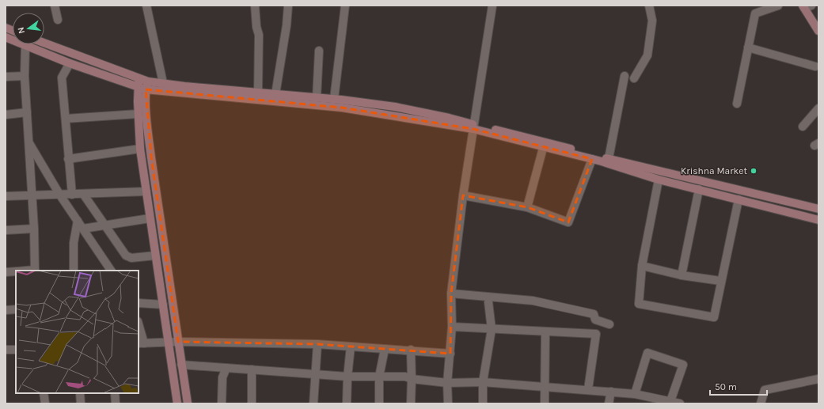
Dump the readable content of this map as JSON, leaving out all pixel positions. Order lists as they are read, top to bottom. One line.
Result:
{"places":["Krishna Market"],"scale_bar":"50 m","north":"left"}
